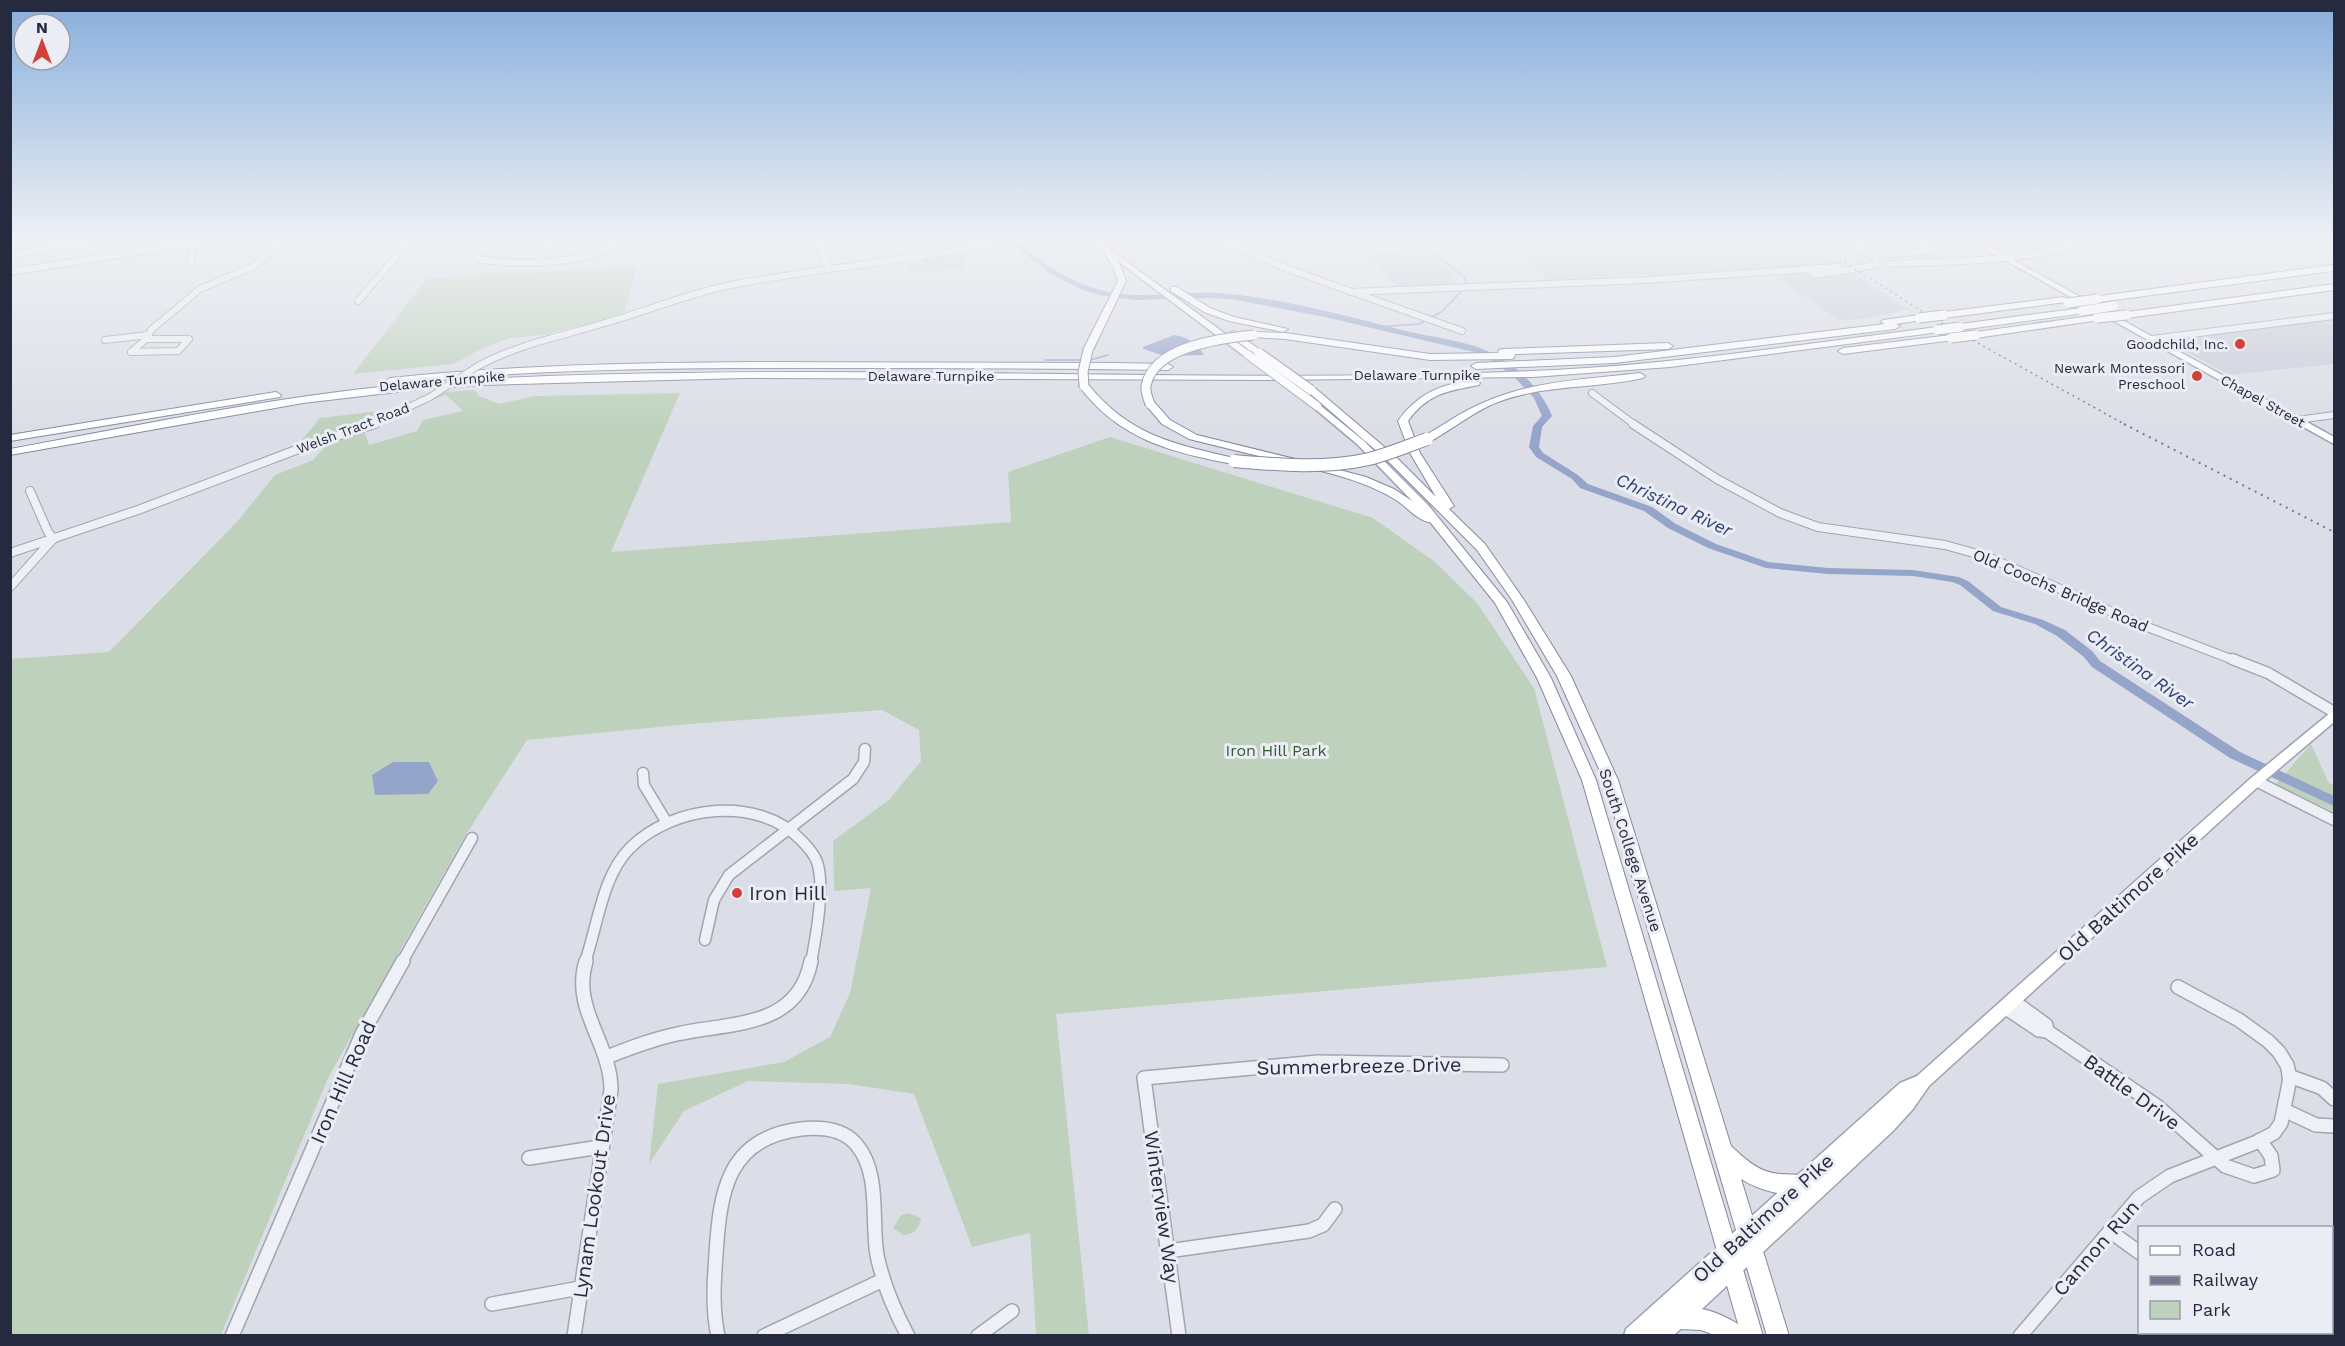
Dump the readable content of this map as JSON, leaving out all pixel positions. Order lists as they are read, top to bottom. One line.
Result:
{"streets":{"highway":["Delaware Turnpike","South College Avenue"],"main road":["Chapel Street","Old Baltimore Pike"],"street":["Welsh Tract Road","Old Coochs Bridge Road","Summerbreeze Drive","Iron Hill Road","Battle Drive","Lynam Lookout Drive","Winterview Way","Cannon Run"]},"crossings":[["Old Coochs Bridge Road","Old Baltimore Pike"],["South College Avenue","Old Baltimore Pike"],["Old Baltimore Pike","Battle Drive"],["Summerbreeze Drive","Winterview Way"],["Battle Drive","Cannon Run"]],"water":["Christina River"],"parks":["Iron Hill Park"],"places":["Goodchild, Inc.","Newark Montessori Preschool","Iron Hill"],"legend":["Road","Railway","Park"],"north":"top"}
